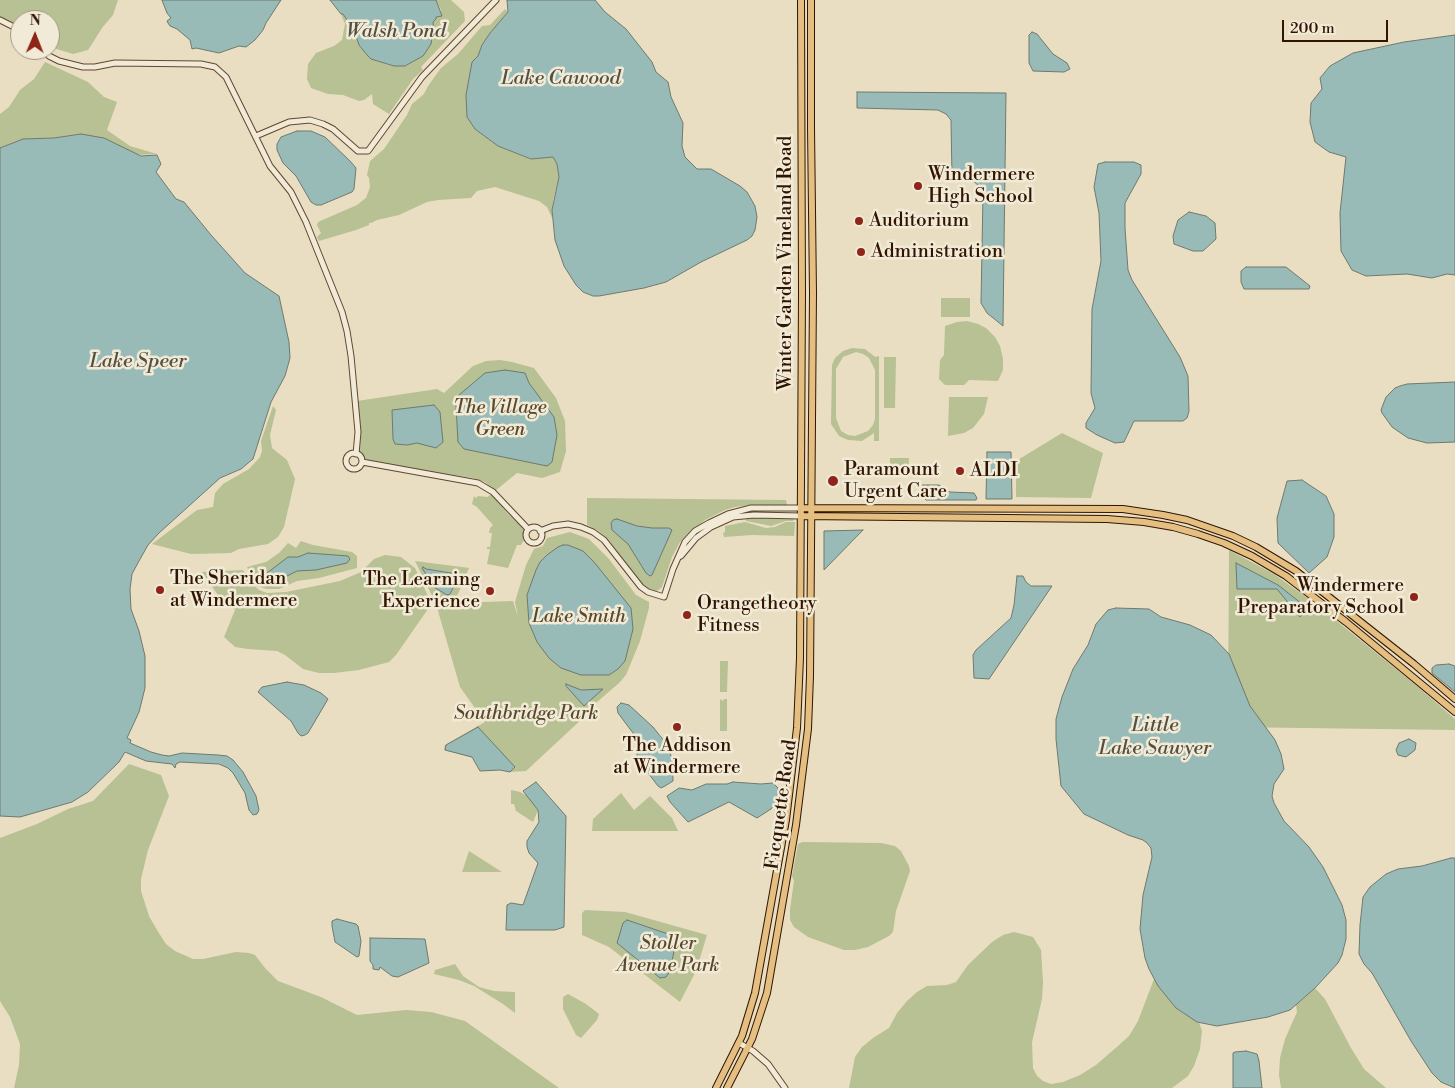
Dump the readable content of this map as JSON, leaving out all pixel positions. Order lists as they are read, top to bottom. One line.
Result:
{"streets":{"main road":["Winter Garden Vineland Road","Ficquette Road"]},"crossings":[["Winter Garden Vineland Road","Ficquette Road"]],"water":["Walsh Pond","Lake Cawood","Lake Speer","Little Lake Sawyer"],"parks":["The Village Green","Lake Smith","Southbridge Park","Stoller Avenue Park"],"places":["Windermere High School","Auditorium","Administration","ALDI","Paramount Urgent Care","The Sheridan at Windermere","The Learning Experience","Windermere Preparatory School","Orangetheory Fitness","The Addison at Windermere"],"scale_bar":"200 m","north":"top"}
